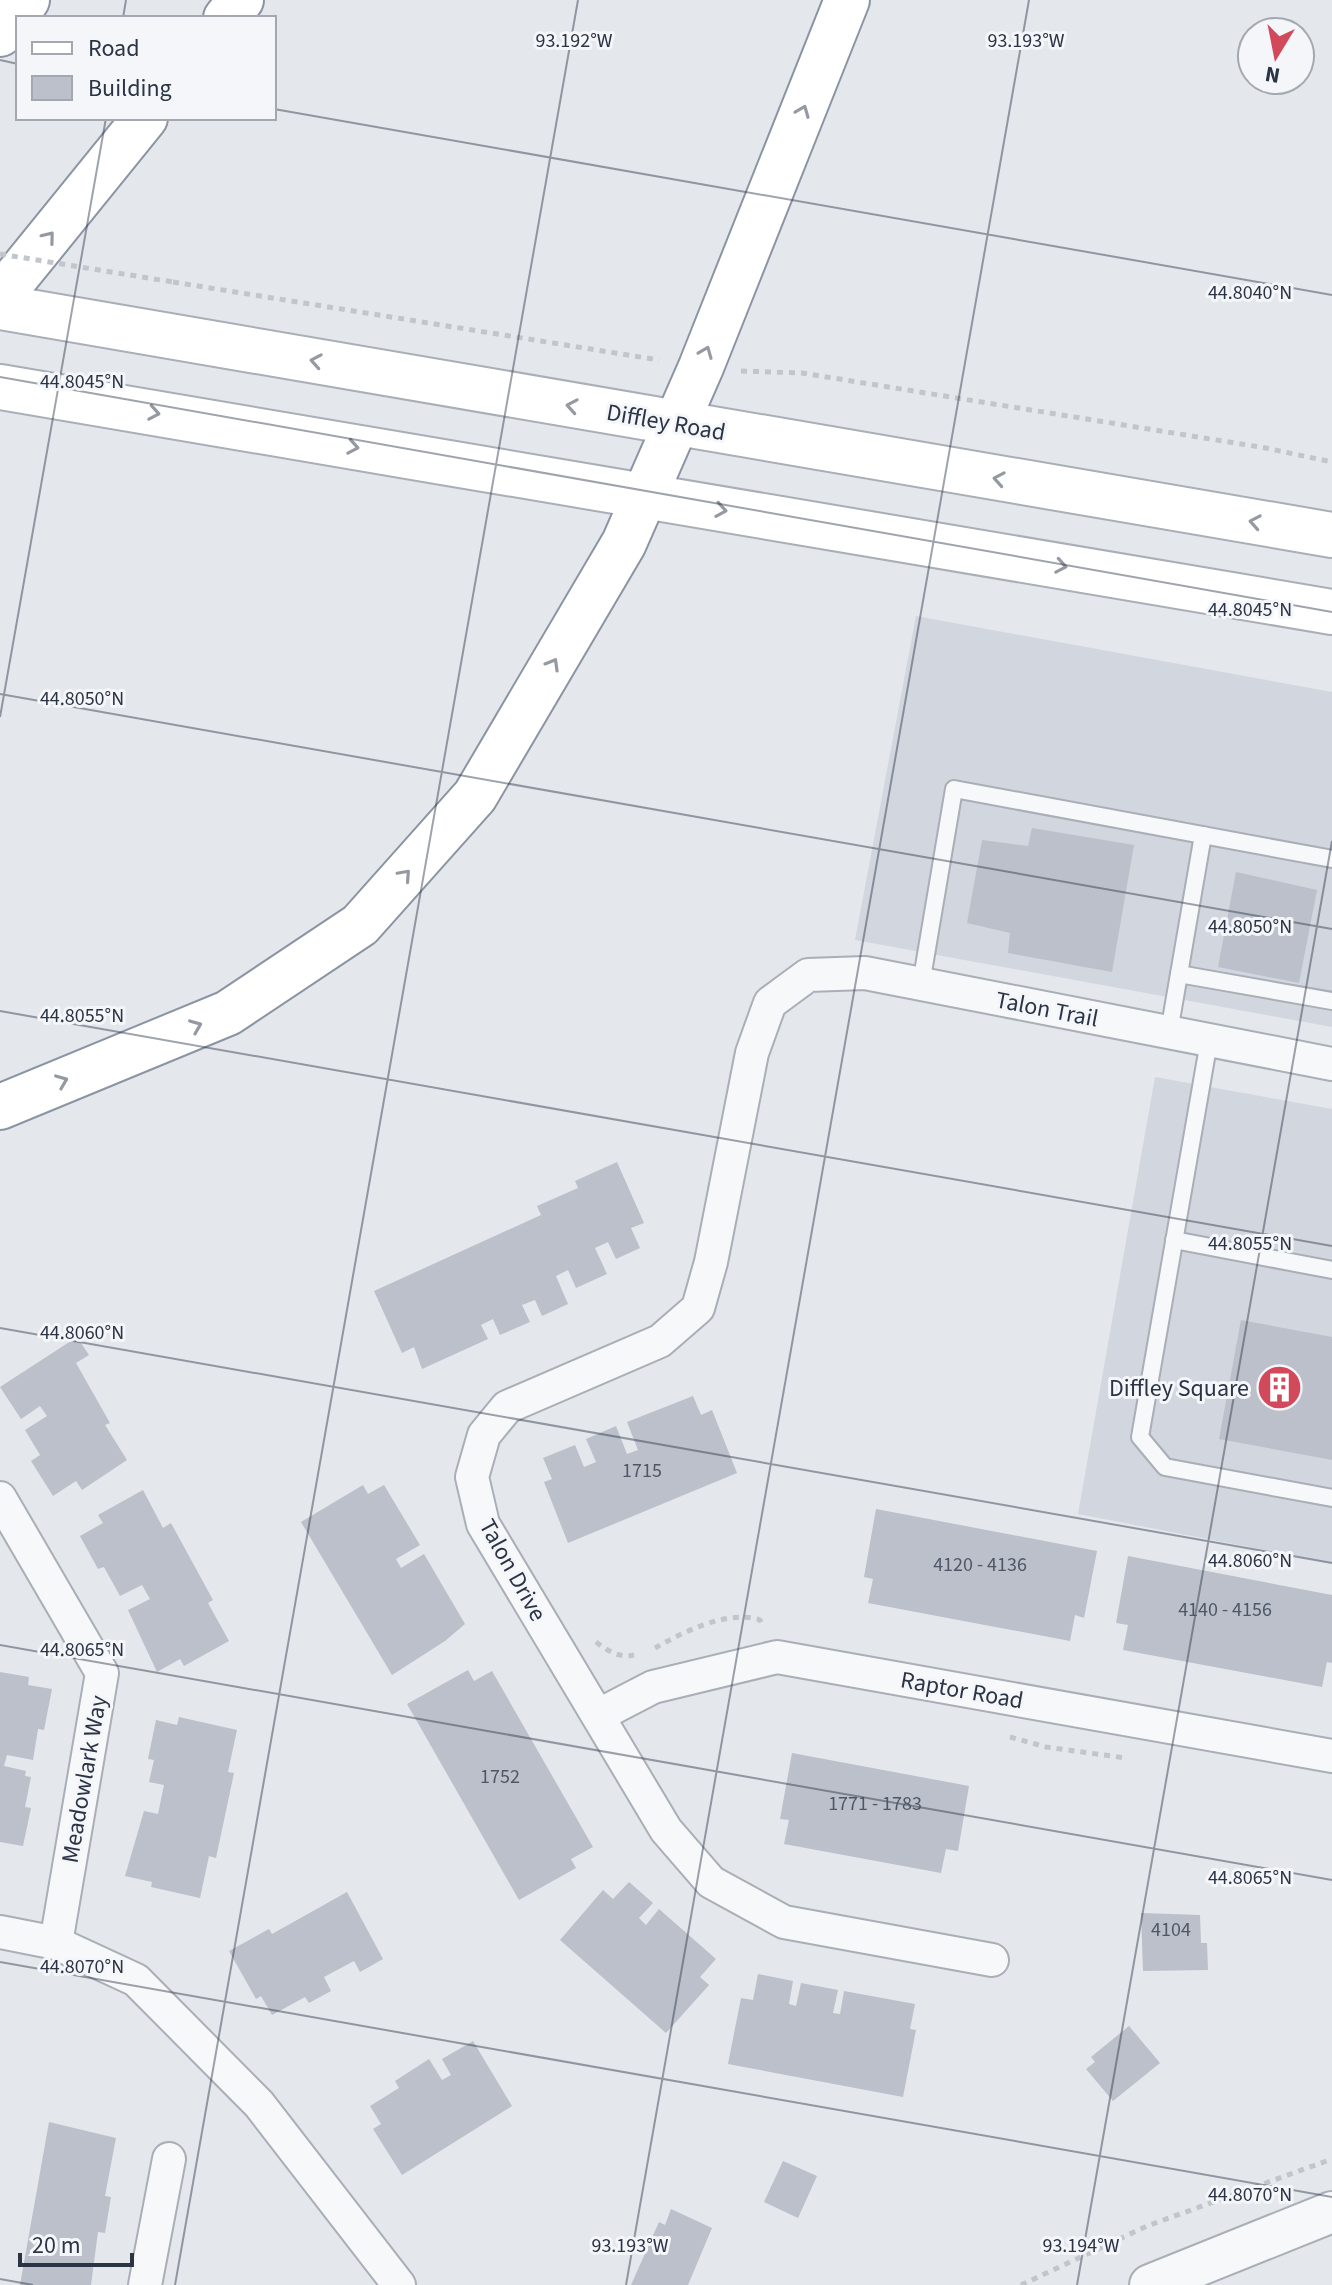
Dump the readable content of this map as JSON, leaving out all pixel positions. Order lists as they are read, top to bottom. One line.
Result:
{"streets":{"main road":["Diffley Road"],"street":["Talon Trail","Talon Drive","Raptor Road","Meadowlark Way"]},"crossings":[["Talon Trail","Talon Drive"],["Talon Drive","Raptor Road"]],"places":{"building":["Diffley Square"]},"house_numbers":["1715","4120 - 4136","4140 - 4156","1752","1771 - 1783","4104"],"legend":["Road","Building"],"scale_bar":"20 m","north":"bottom","coordinates":["93.192°W","93.193°W","44.8040°N","44.8045°N","44.8050°N","44.8055°N","44.8060°N","44.8065°N","44.8070°N","93.194°W"]}
